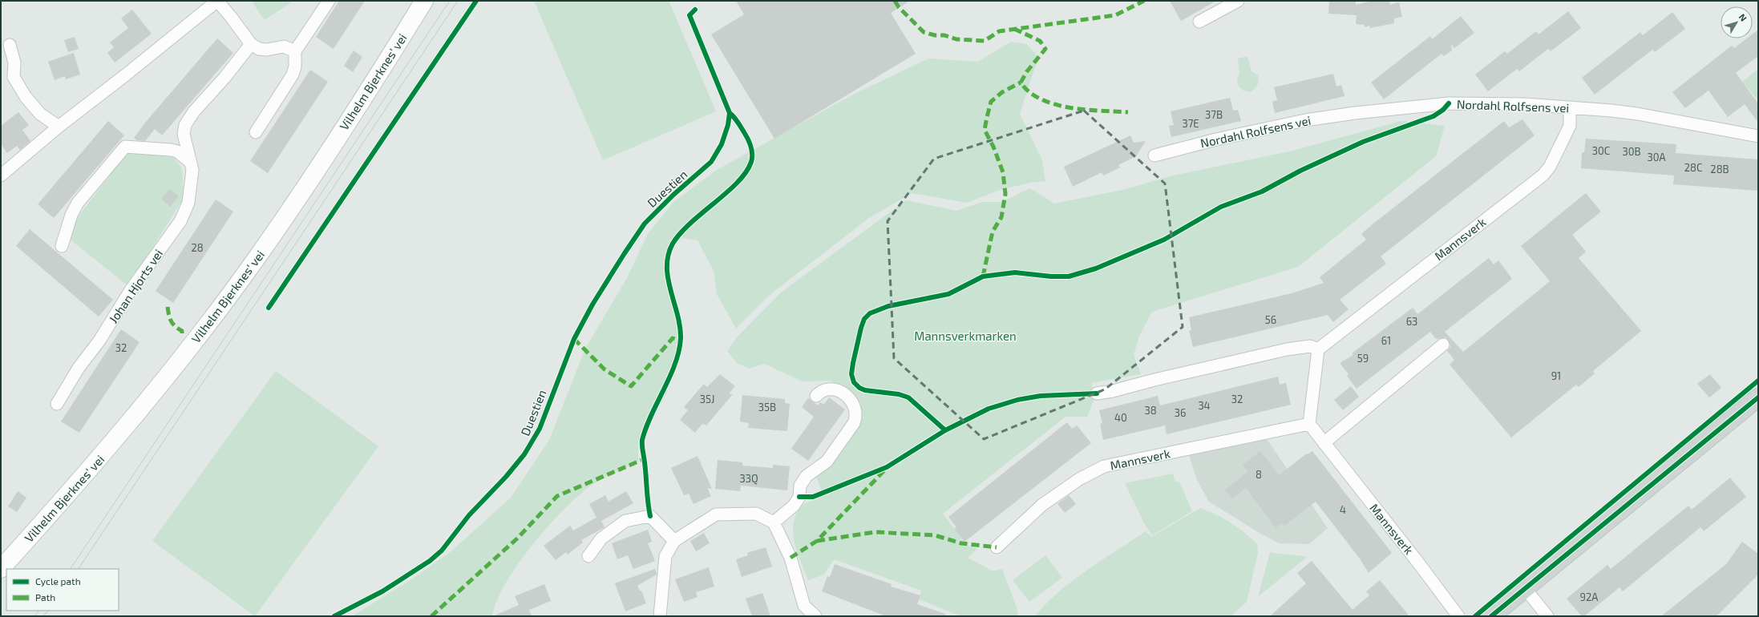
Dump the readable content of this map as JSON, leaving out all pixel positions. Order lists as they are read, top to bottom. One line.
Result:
{"streets":{"main road":["Vilhelm Bjerknes' vei"],"street":["Nordahl Rolfsens vei","Mannsverk","Johan Hjorts vei"],"cycle path":["Duestien"]},"crossings":[["Nordahl Rolfsens vei","Mannsverk"]],"parks":["Mannsverkmarken"],"house_numbers":["37B","37E","30C","30B","30A","28C","28B","28","56","63","61","32","59","91","35J","32","34","35B","38","36","40","8","33Q","4","92A"],"legend":["Cycle path","Path"],"north":"top right"}
